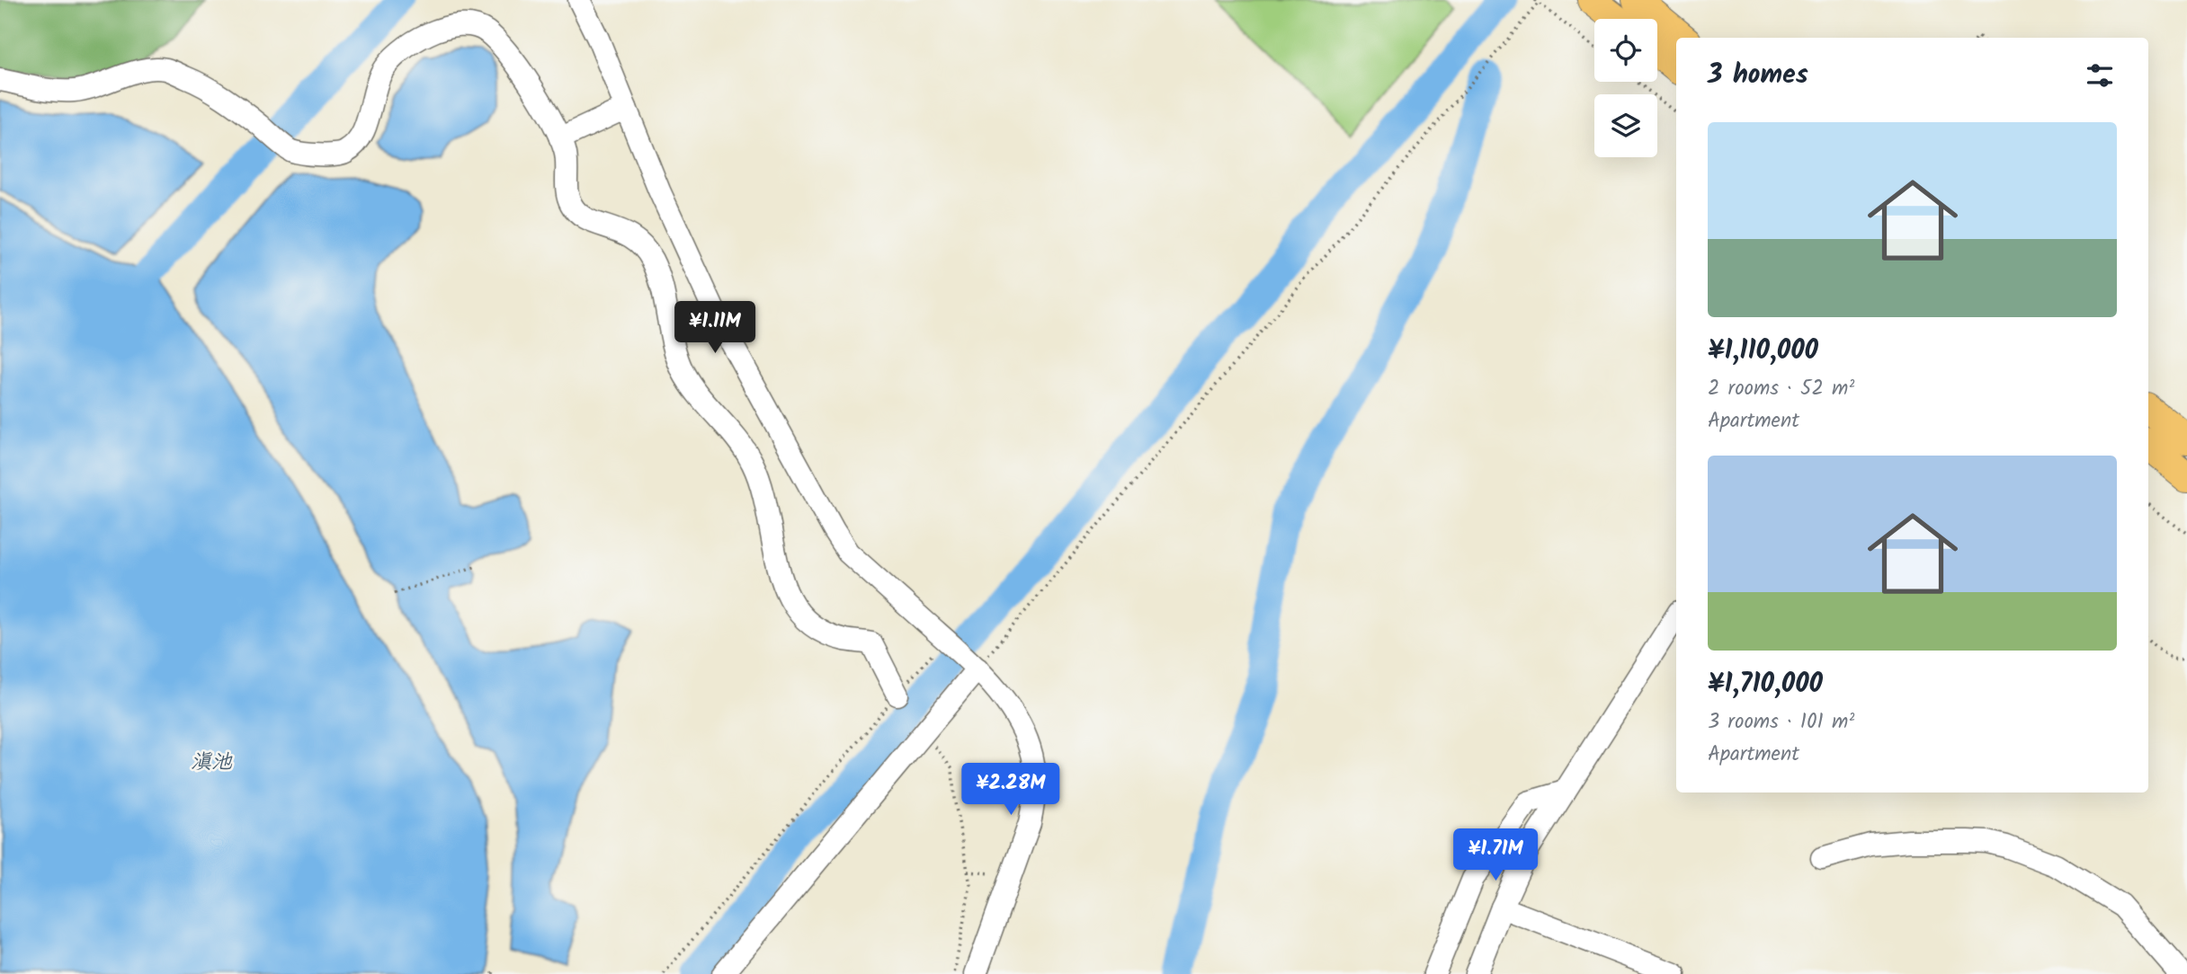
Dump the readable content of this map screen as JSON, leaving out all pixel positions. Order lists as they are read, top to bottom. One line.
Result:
{"water":["滇池"],"page":{"heading":"3 homes","list":[{"name":"¥1,110,000","note":"2 rooms · 52 m² · Apartment"},{"name":"¥1,710,000","note":"3 rooms · 101 m² · Apartment"}],"price":["¥1.11M","¥2.28M","¥1.71M"]}}
